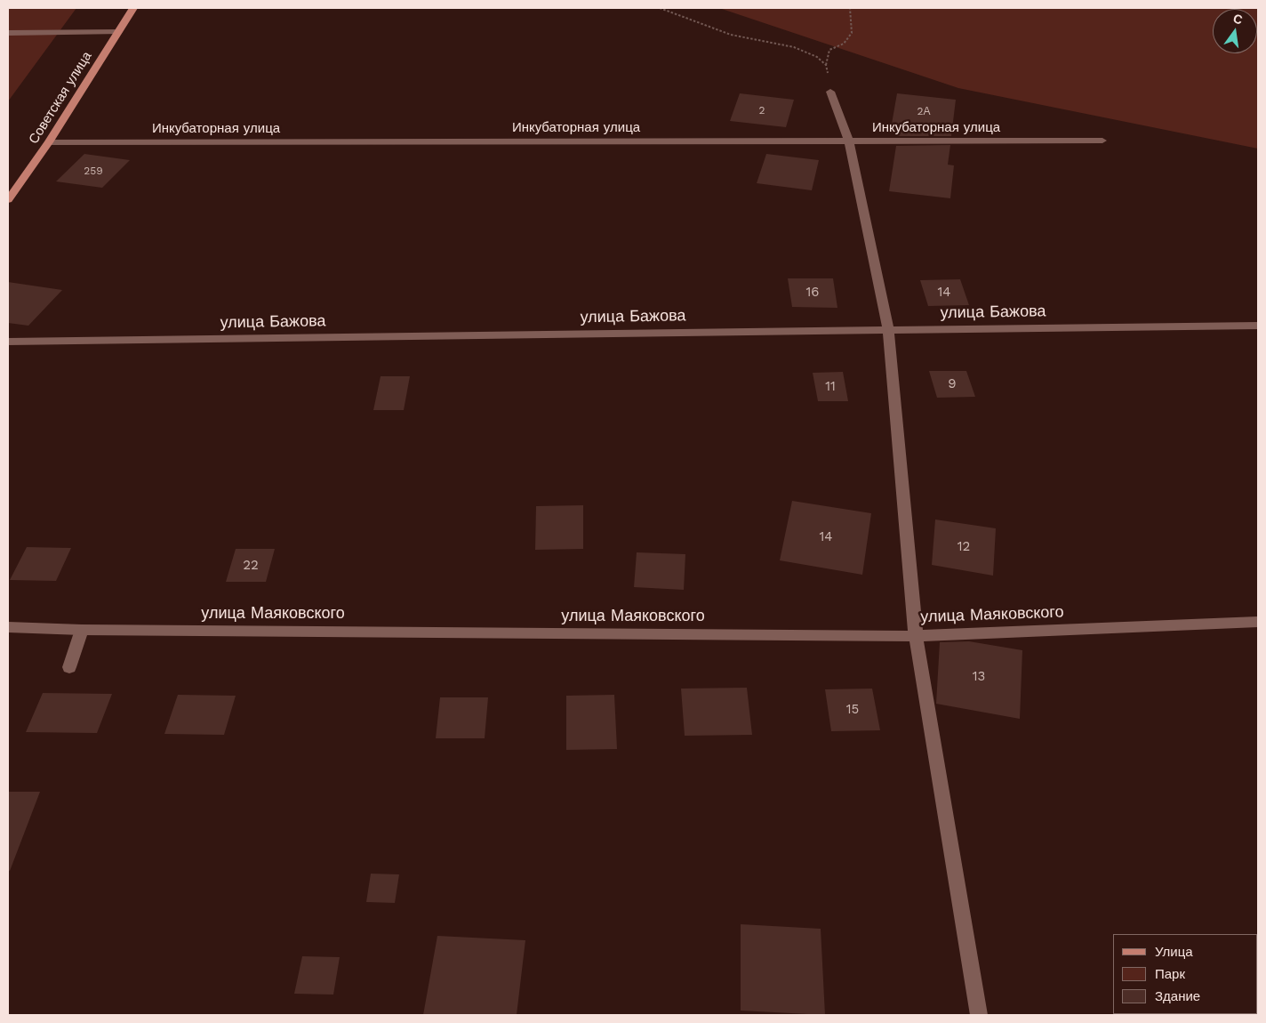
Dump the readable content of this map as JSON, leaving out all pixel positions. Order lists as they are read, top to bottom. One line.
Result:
{"streets":{"main road":["Советская улица"],"street":["Инкубаторная улица","улица Бажова","улица Маяковского"]},"crossings":[["Советская улица","Инкубаторная улица"]],"house_numbers":["2","2А","259","16","14","9","11","14","12","22","13","15"],"legend":["Улица","Парк","Здание"],"north":"top"}
